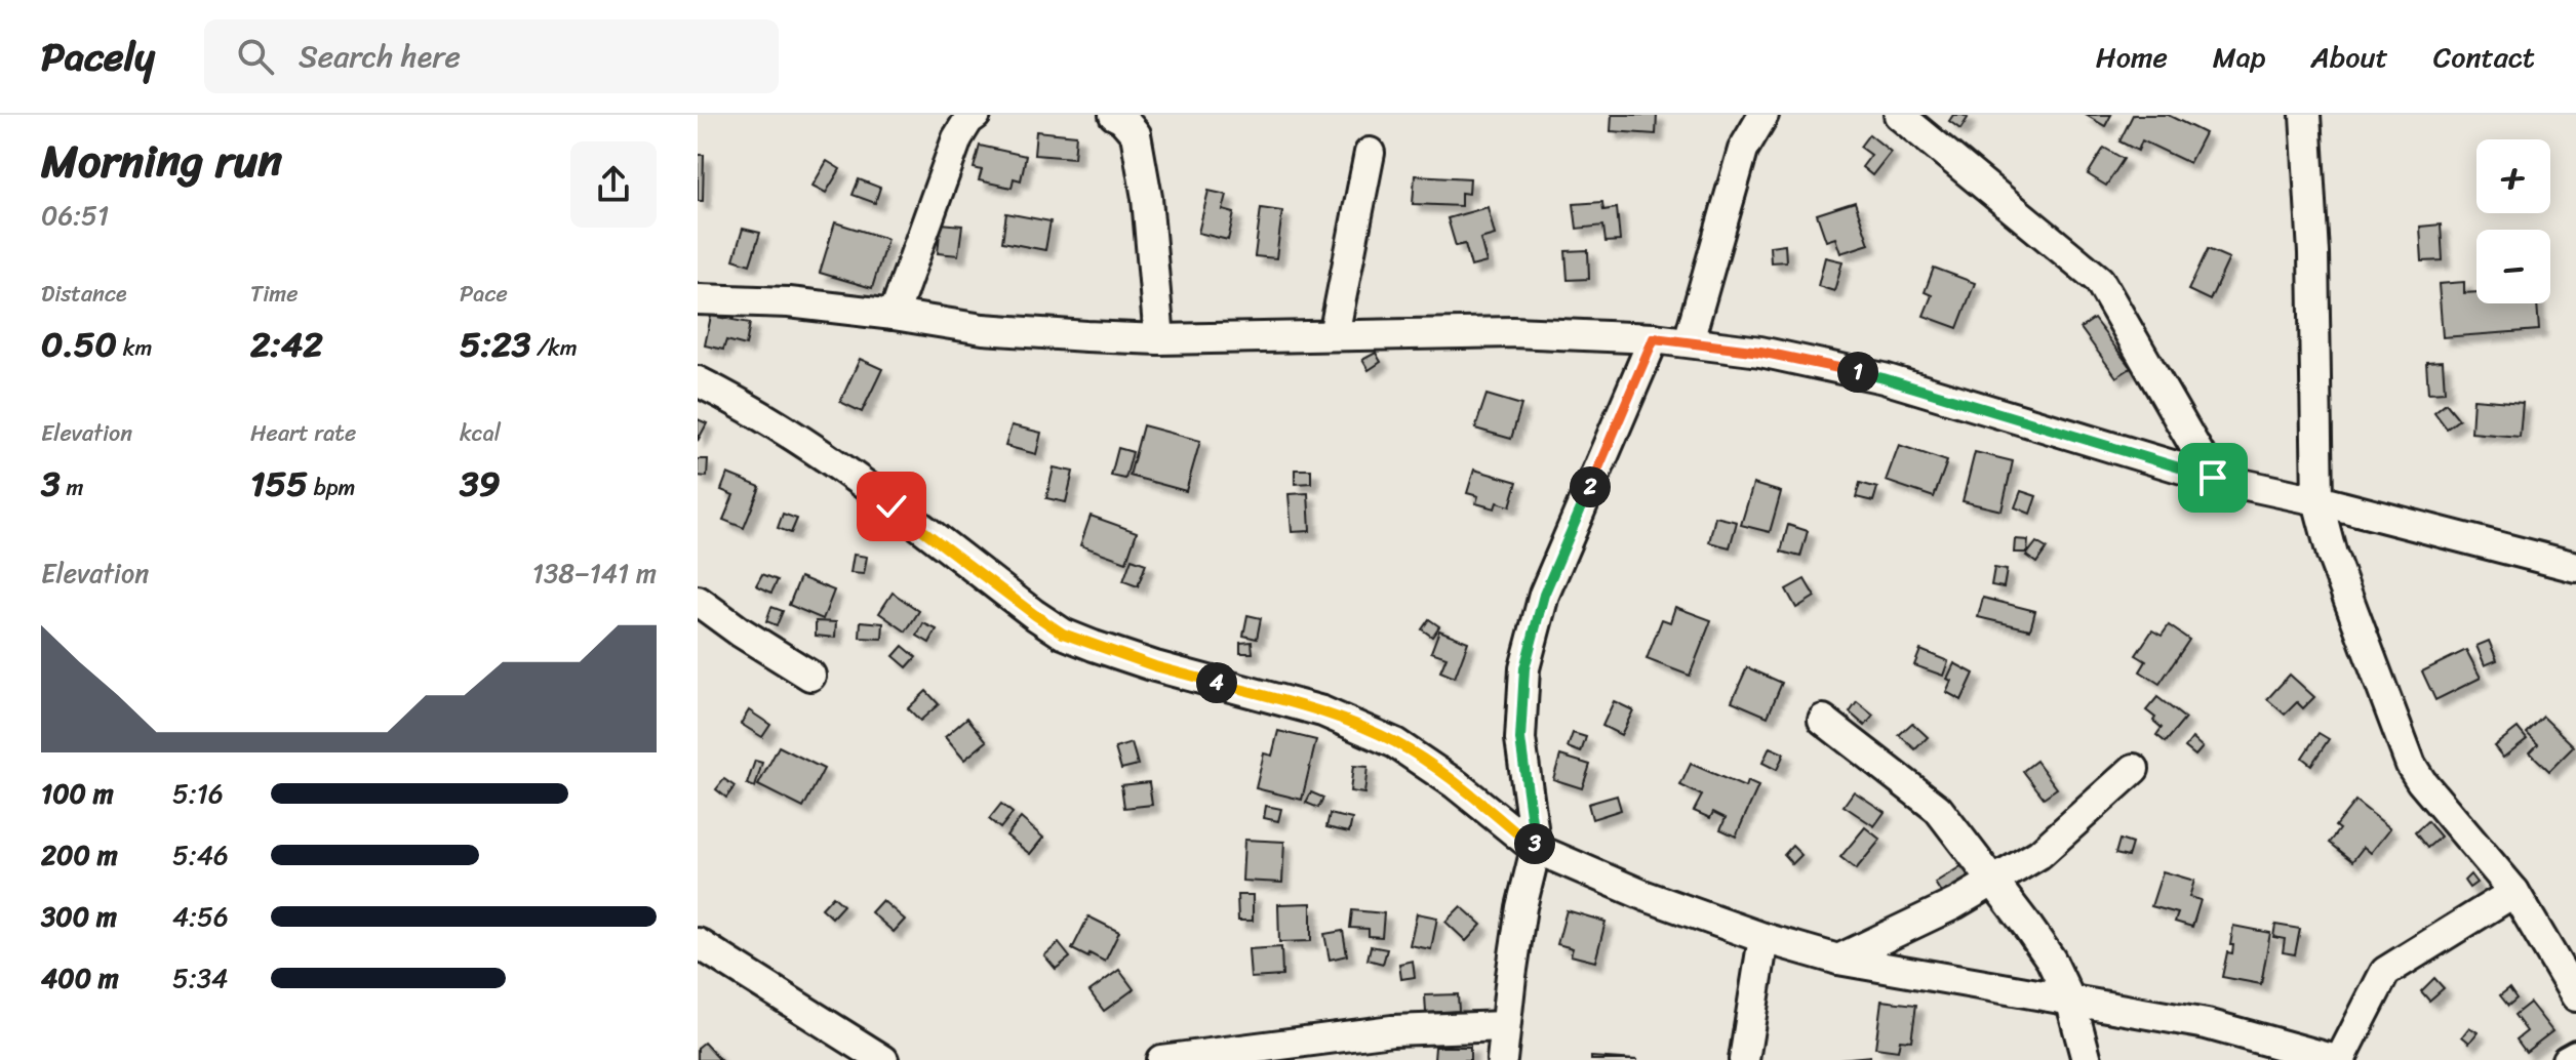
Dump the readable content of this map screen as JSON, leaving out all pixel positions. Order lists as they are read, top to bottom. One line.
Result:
{"page":{"header":"Pacely","search":"Search here","nav":["Home","Map","About","Contact"],"heading":["Morning run","06:51"],"map_buttons":["+","−"],"stats":[["Distance","0.50 km"],["Time","2:42"],["Pace","5:23 /km"],["Elevation","3 m"],["Heart rate","155 bpm"],["kcal","39"]],"pins":["1","2","4","3"],"chart":["Elevation","138–141 m"],"list":[{"name":"100 m","note":"5:16"},{"name":"200 m","note":"5:46"},{"name":"300 m","note":"4:56"},{"name":"400 m","note":"5:34"}]}}
